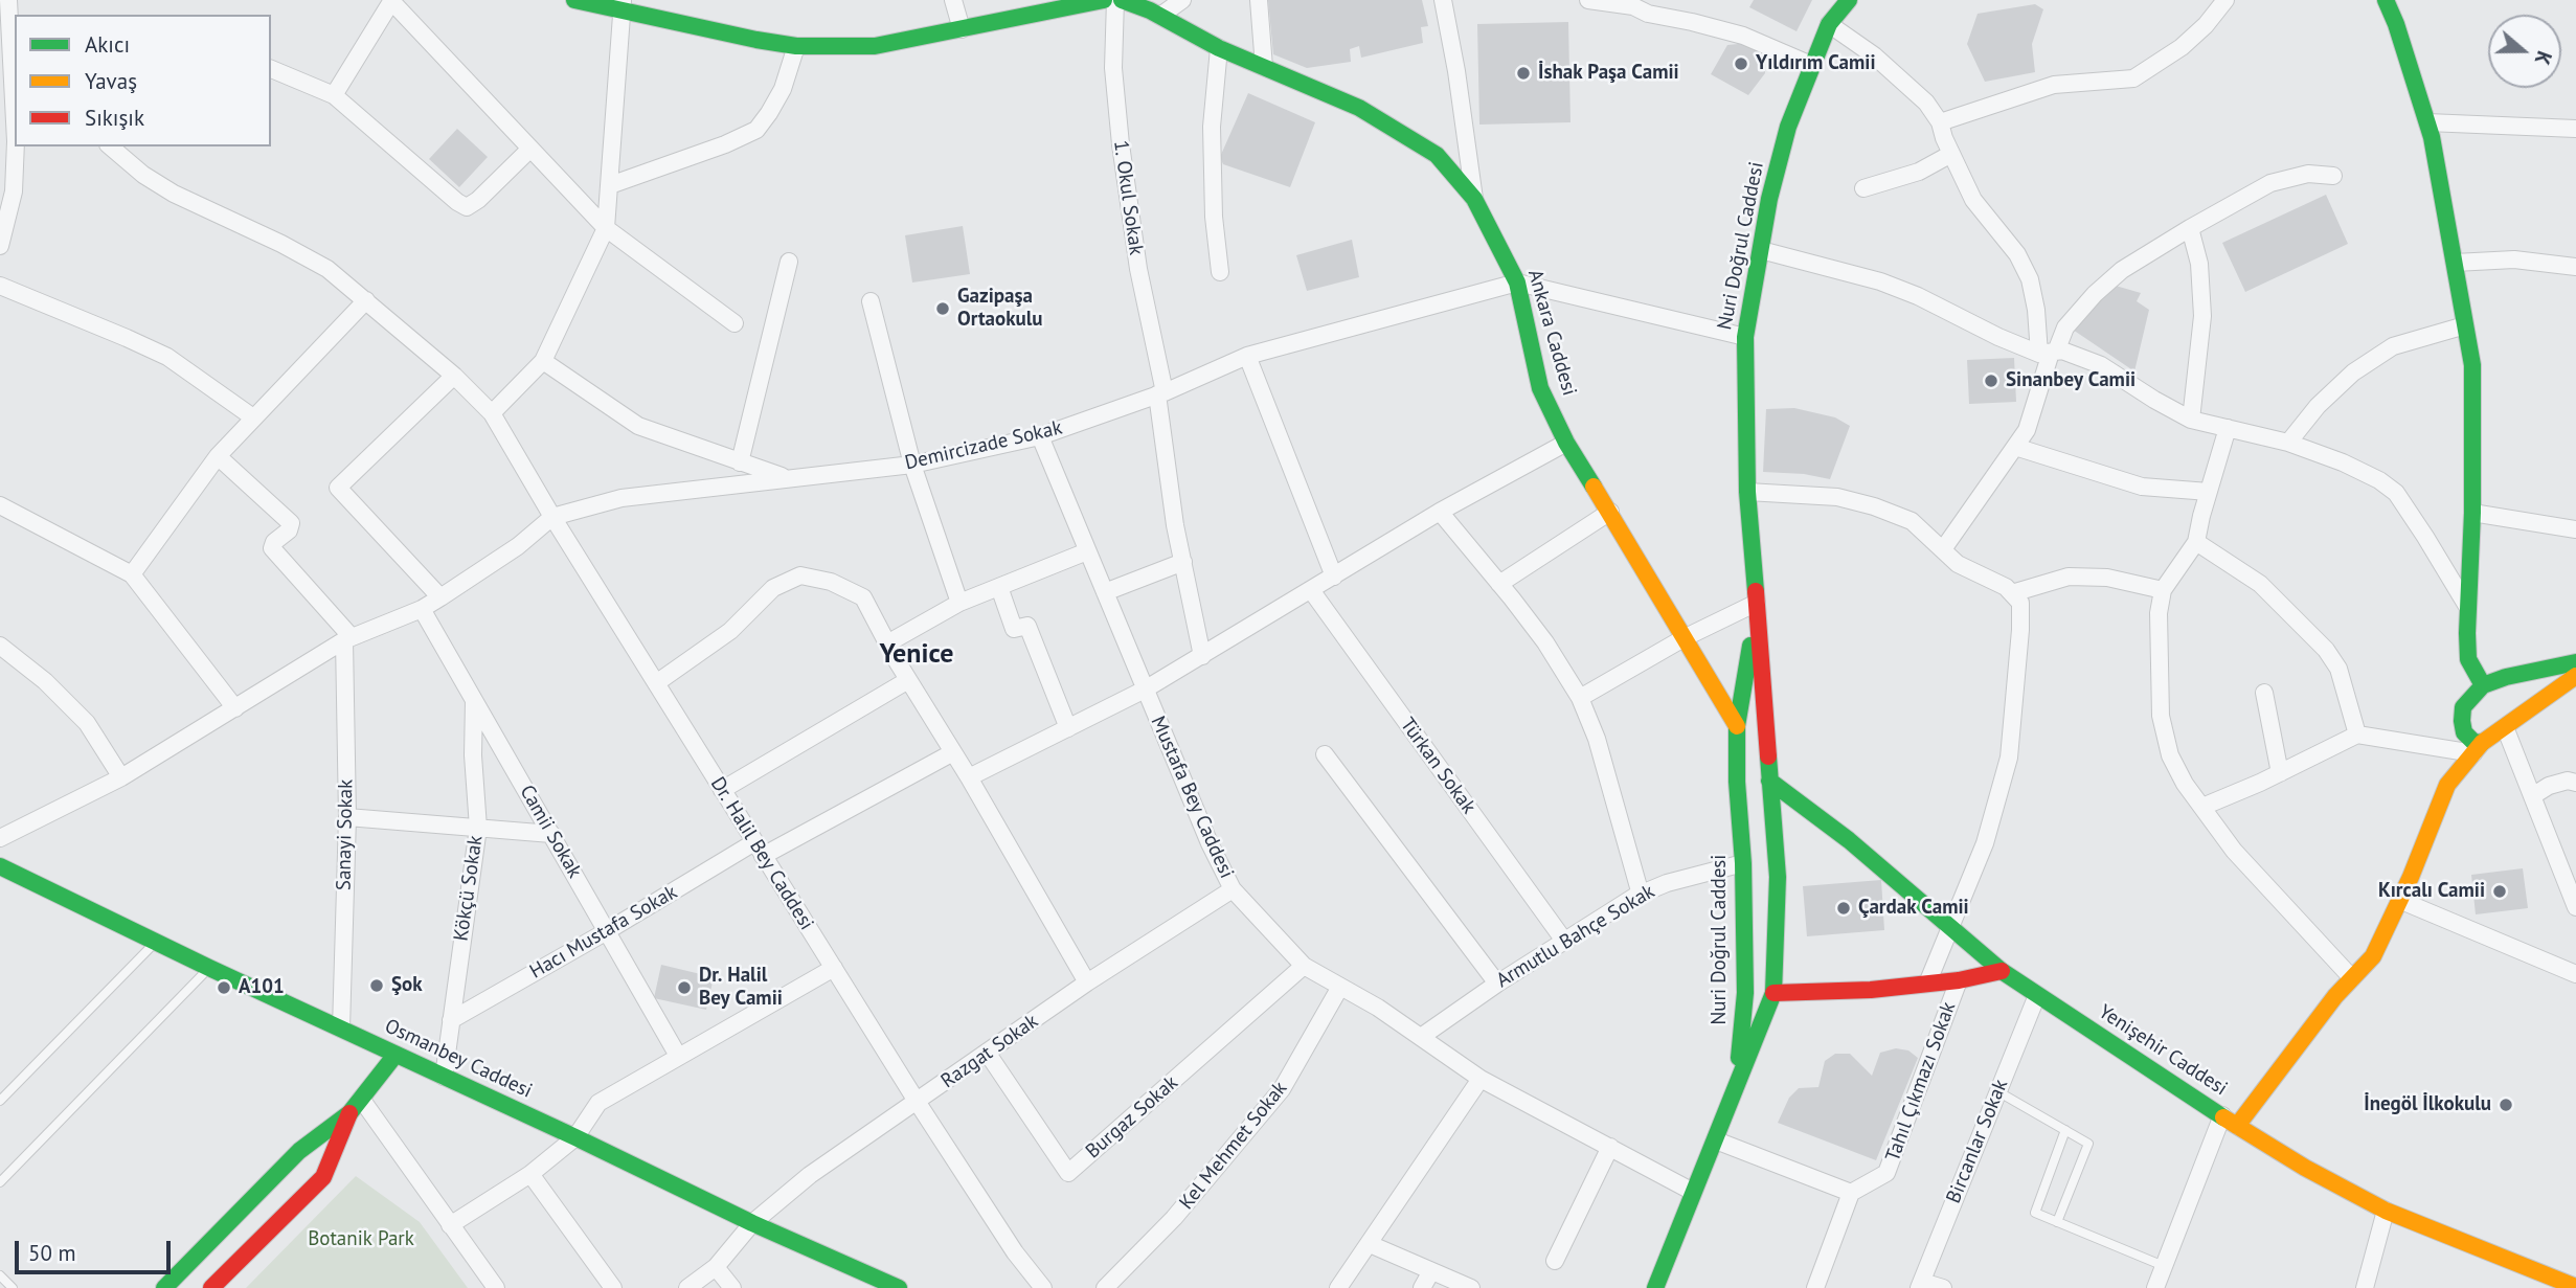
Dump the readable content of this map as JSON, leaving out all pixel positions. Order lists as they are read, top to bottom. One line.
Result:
{"streets":{"street":["1. Okul Sokak","Nuri Doğrul Caddesi","Ankara Caddesi","Demircizade Sokak","Türkan Sokak","Mustafa Bey Caddesi","Camii Sokak","Sanayi Sokak","Dr. Halil Bey Caddesi","Kökçü Sokak","Hacı Mustafa Sokak","Armutlu Bahçe Sokak","Yenişehir Caddesi","Razgat Sokak","Osmanbey Caddesi","Tahıl Çıkmazı Sokak","Burgaz Sokak","Bircanlar Sokak","Kel Mehmet Sokak"]},"crossings":[["1. Okul Sokak","Demircizade Sokak"],["Nuri Doğrul Caddesi","Ankara Caddesi"],["Nuri Doğrul Caddesi","Armutlu Bahçe Sokak"],["Nuri Doğrul Caddesi","Yenişehir Caddesi"],["Ankara Caddesi","Demircizade Sokak"],["Demircizade Sokak","Mustafa Bey Caddesi"],["Türkan Sokak","Armutlu Bahçe Sokak"],["Mustafa Bey Caddesi","Armutlu Bahçe Sokak"],["Mustafa Bey Caddesi","Razgat Sokak"],["Mustafa Bey Caddesi","Burgaz Sokak"],["Mustafa Bey Caddesi","Kel Mehmet Sokak"],["Camii Sokak","Kökçü Sokak"],["Camii Sokak","Hacı Mustafa Sokak"],["Sanayi Sokak","Osmanbey Caddesi"],["Dr. Halil Bey Caddesi","Hacı Mustafa Sokak"],["Dr. Halil Bey Caddesi","Razgat Sokak"],["Kökçü Sokak","Hacı Mustafa Sokak"],["Kökçü Sokak","Osmanbey Caddesi"],["Yenişehir Caddesi","Bircanlar Sokak"],["Razgat Sokak","Osmanbey Caddesi"],["Razgat Sokak","Burgaz Sokak"]],"districts":["Yenice"],"parks":["Botanik Park"],"places":["Yıldırım Camii","İshak Paşa Camii","Gazipaşa Ortaokulu","Sinanbey Camii","Kırcalı Camii","Çardak Camii","Şok","A101","Dr. Halil Bey Camii","İnegöl İlkokulu"],"legend":["Akıcı","Yavaş","Sıkışık"],"scale_bar":"50 m","north":"right"}
